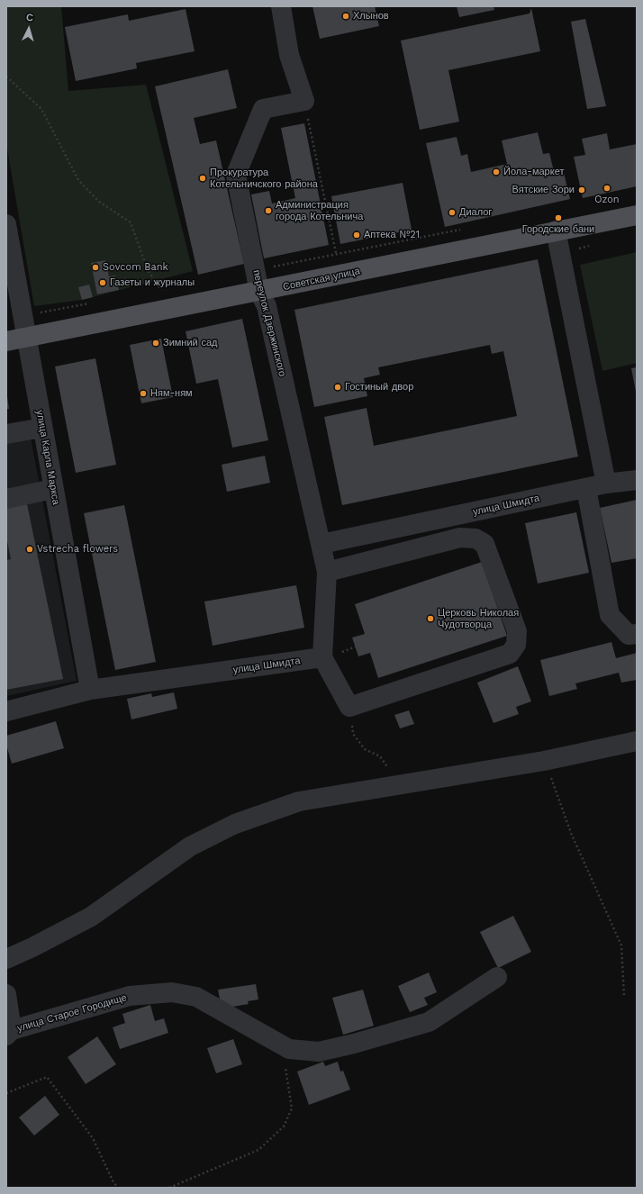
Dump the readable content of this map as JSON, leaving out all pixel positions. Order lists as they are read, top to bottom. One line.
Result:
{"streets":{"main road":["Советская улица"],"street":["переулок Дзержинского","улица Карла Маркса","улица Шмидта","улица Старое Городище"]},"crossings":[["Советская улица","переулок Дзержинского"],["Советская улица","улица Карла Маркса"],["переулок Дзержинского","улица Шмидта"],["улица Карла Маркса","улица Шмидта"]],"places":["Хлынов","Йола-маркет","Прокуратура Котельничского района","Ozon","Вятские Зори","Администрация города Котельнича","Диалог","Городские бани","Аптека №21","Sovcom Bank","Газеты и журналы","Зимний сад","Гостиный двор","Ням-ням","Vstrecha flowers","Церковь Николая Чудотворца"],"north":"top"}
